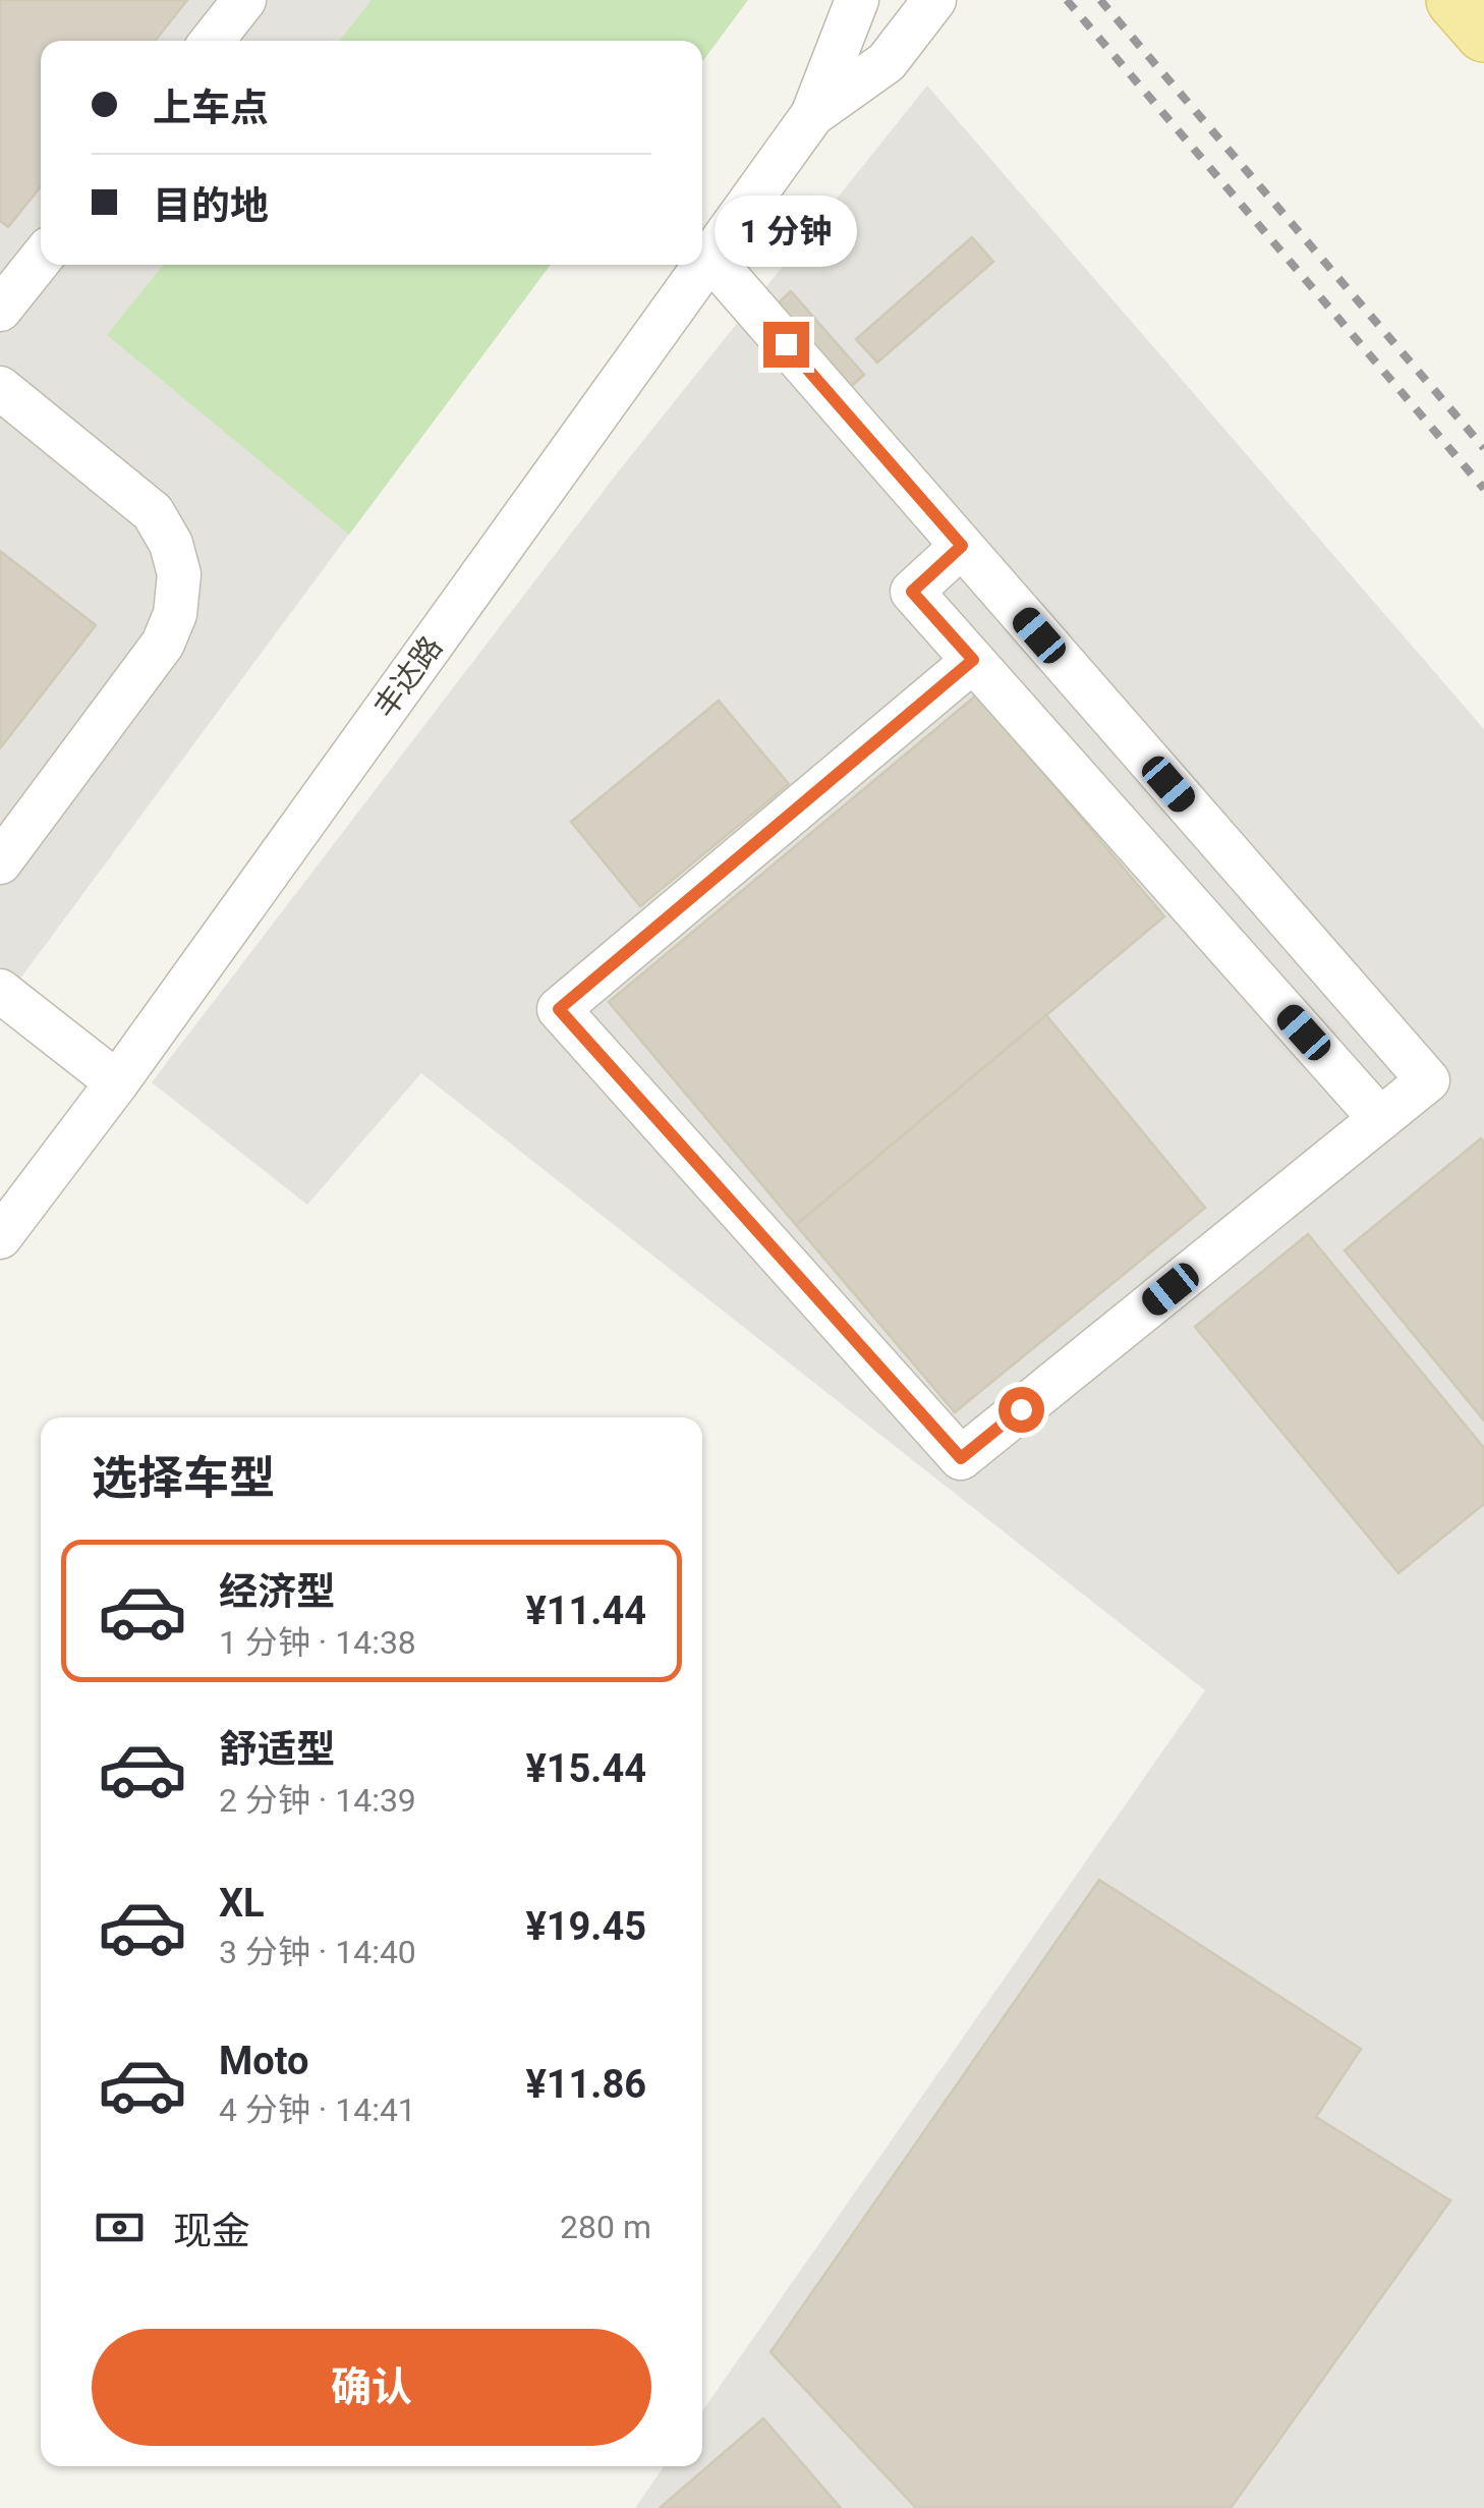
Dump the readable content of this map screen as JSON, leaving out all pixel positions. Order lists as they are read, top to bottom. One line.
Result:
{"streets":{"street":["丰达路"]},"page":{"banner":["上车点","目的地"],"bubble":"1 分钟","heading":"选择车型","list":[{"name":"经济型","note":"1 分钟 · 14:38","value":"¥11.44"},{"name":"舒适型","note":"2 分钟 · 14:39","value":"¥15.44"},{"name":"XL","note":"3 分钟 · 14:40","value":"¥19.45"},{"name":"Moto","note":"4 分钟 · 14:41","value":"¥11.86"}],"pay":["现金","280 m"],"buttons":"确认"}}
